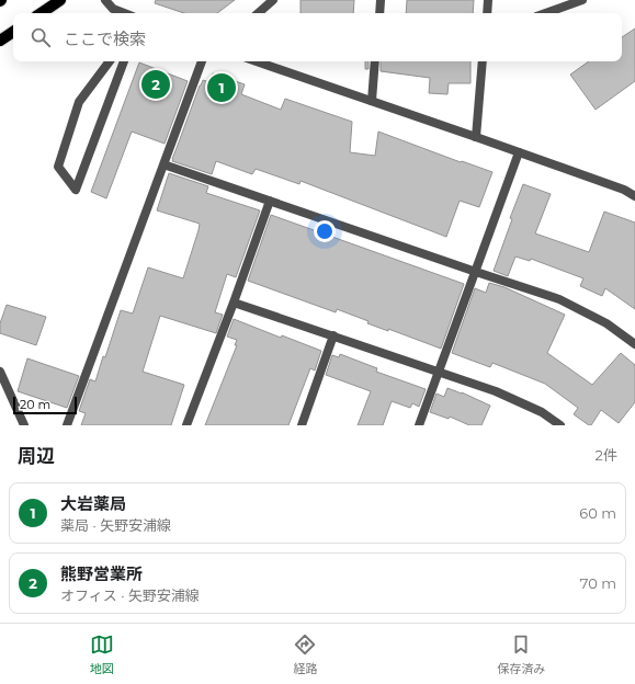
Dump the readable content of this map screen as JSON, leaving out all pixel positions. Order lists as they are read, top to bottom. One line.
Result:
{"scale_bar":"20 m","page":{"search":"ここで検索","pins":["2","1"],"scale":"20 m","heading":["周辺","2件"],"list":[{"mark":"1","name":"大岩薬局","note":"薬局 · 矢野安浦線","value":"60 m"},{"mark":"2","name":"熊野営業所","note":"オフィス · 矢野安浦線","value":"70 m"}],"nav":["地図","経路","保存済み"]}}
